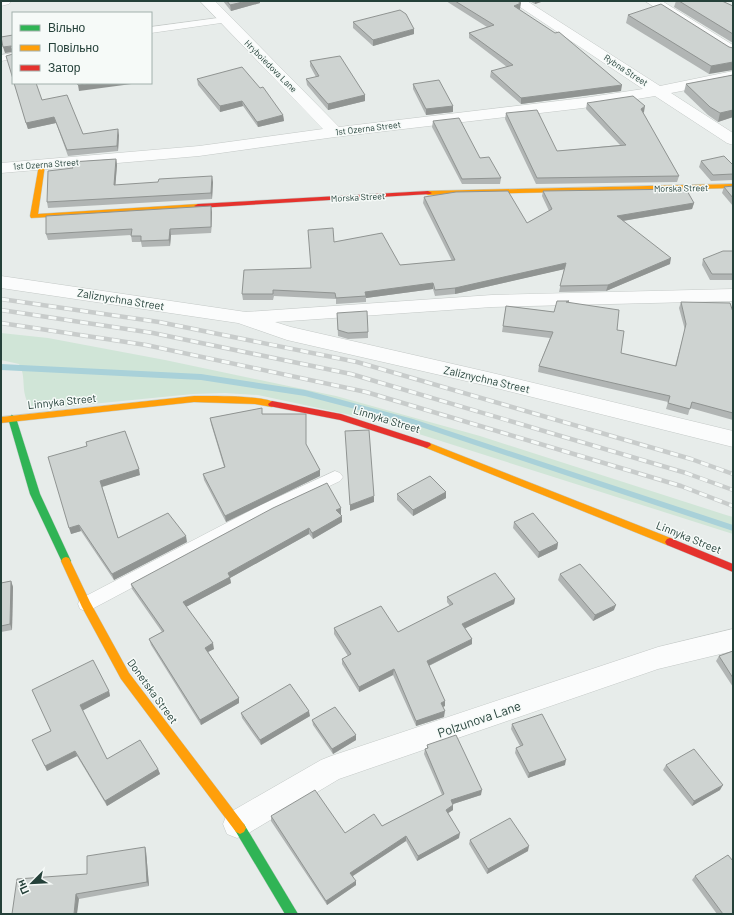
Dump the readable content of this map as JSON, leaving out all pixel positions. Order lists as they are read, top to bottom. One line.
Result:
{"streets":{"street":["Hryboiedova Lane","Rybna Street","1st Ozerna Street","Morska Street","Zaliznychna Street","Linnyka Street","Donetska Street","Polzunova Lane"]},"crossings":[["Hryboiedova Lane","1st Ozerna Street"],["Rybna Street","1st Ozerna Street"],["1st Ozerna Street","Morska Street"],["Linnyka Street","Donetska Street"],["Donetska Street","Polzunova Lane"]],"legend":["Вільно","Повільно","Затор"],"north":"bottom left"}
